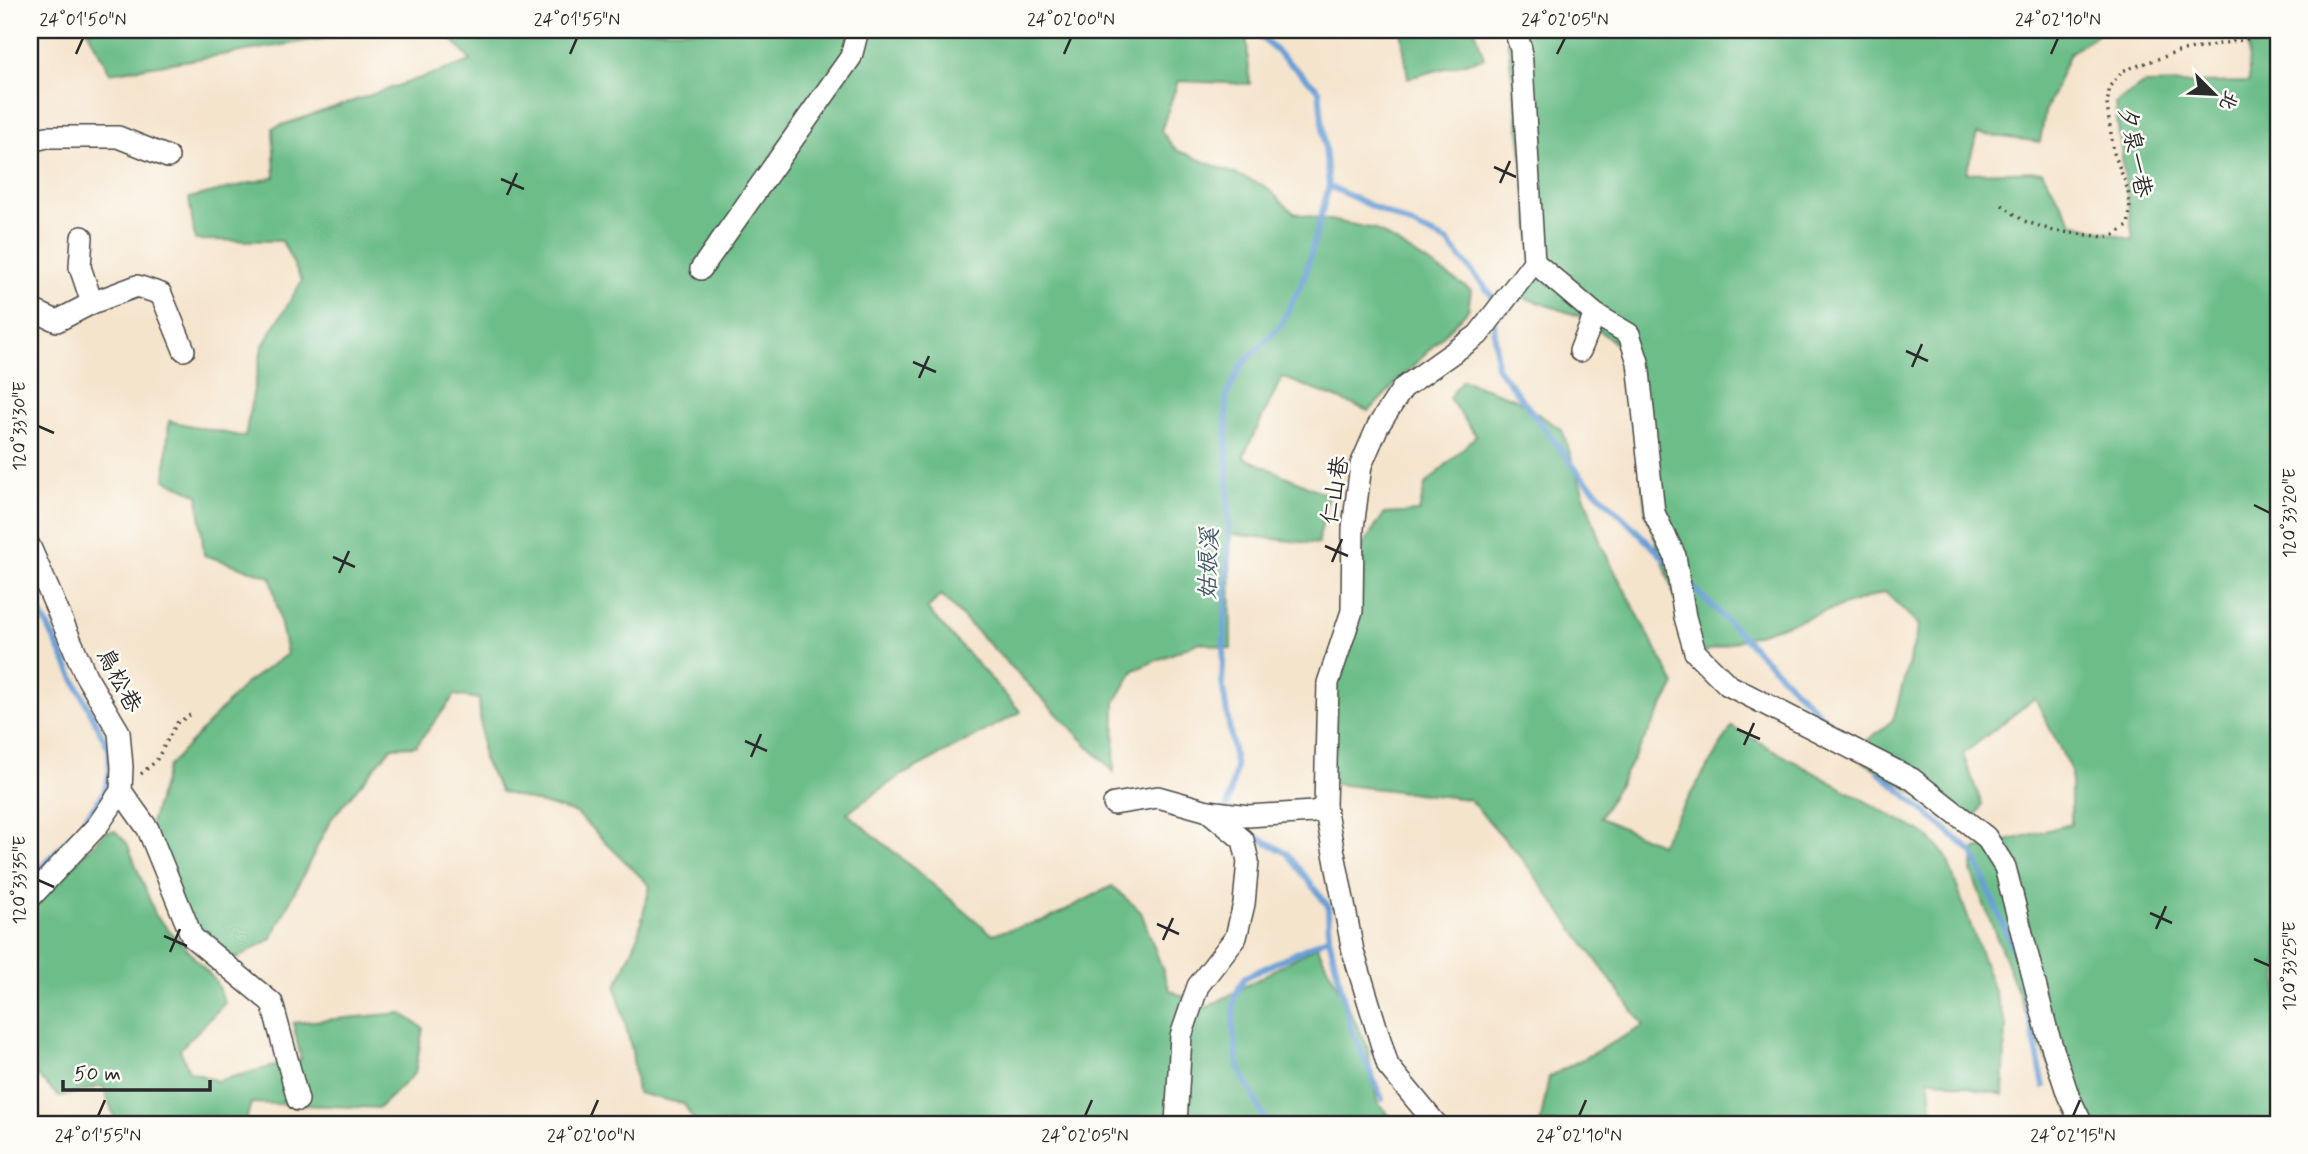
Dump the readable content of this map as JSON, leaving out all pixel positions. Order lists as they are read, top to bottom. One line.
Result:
{"streets":{"lane":["仁山巷","鳥松巷"],"path":["夕泉一巷"]},"water":["姑娘溪"],"scale_bar":"50 m","north":"bottom right","coordinates":["24°01'50\"N","24°01'55\"N","24°02'00\"N","24°02'05\"N","24°02'10\"N","120°33'30\"E","120°33'20\"E","120°33'35\"E","120°33'25\"E","24°02'15\"N"]}
